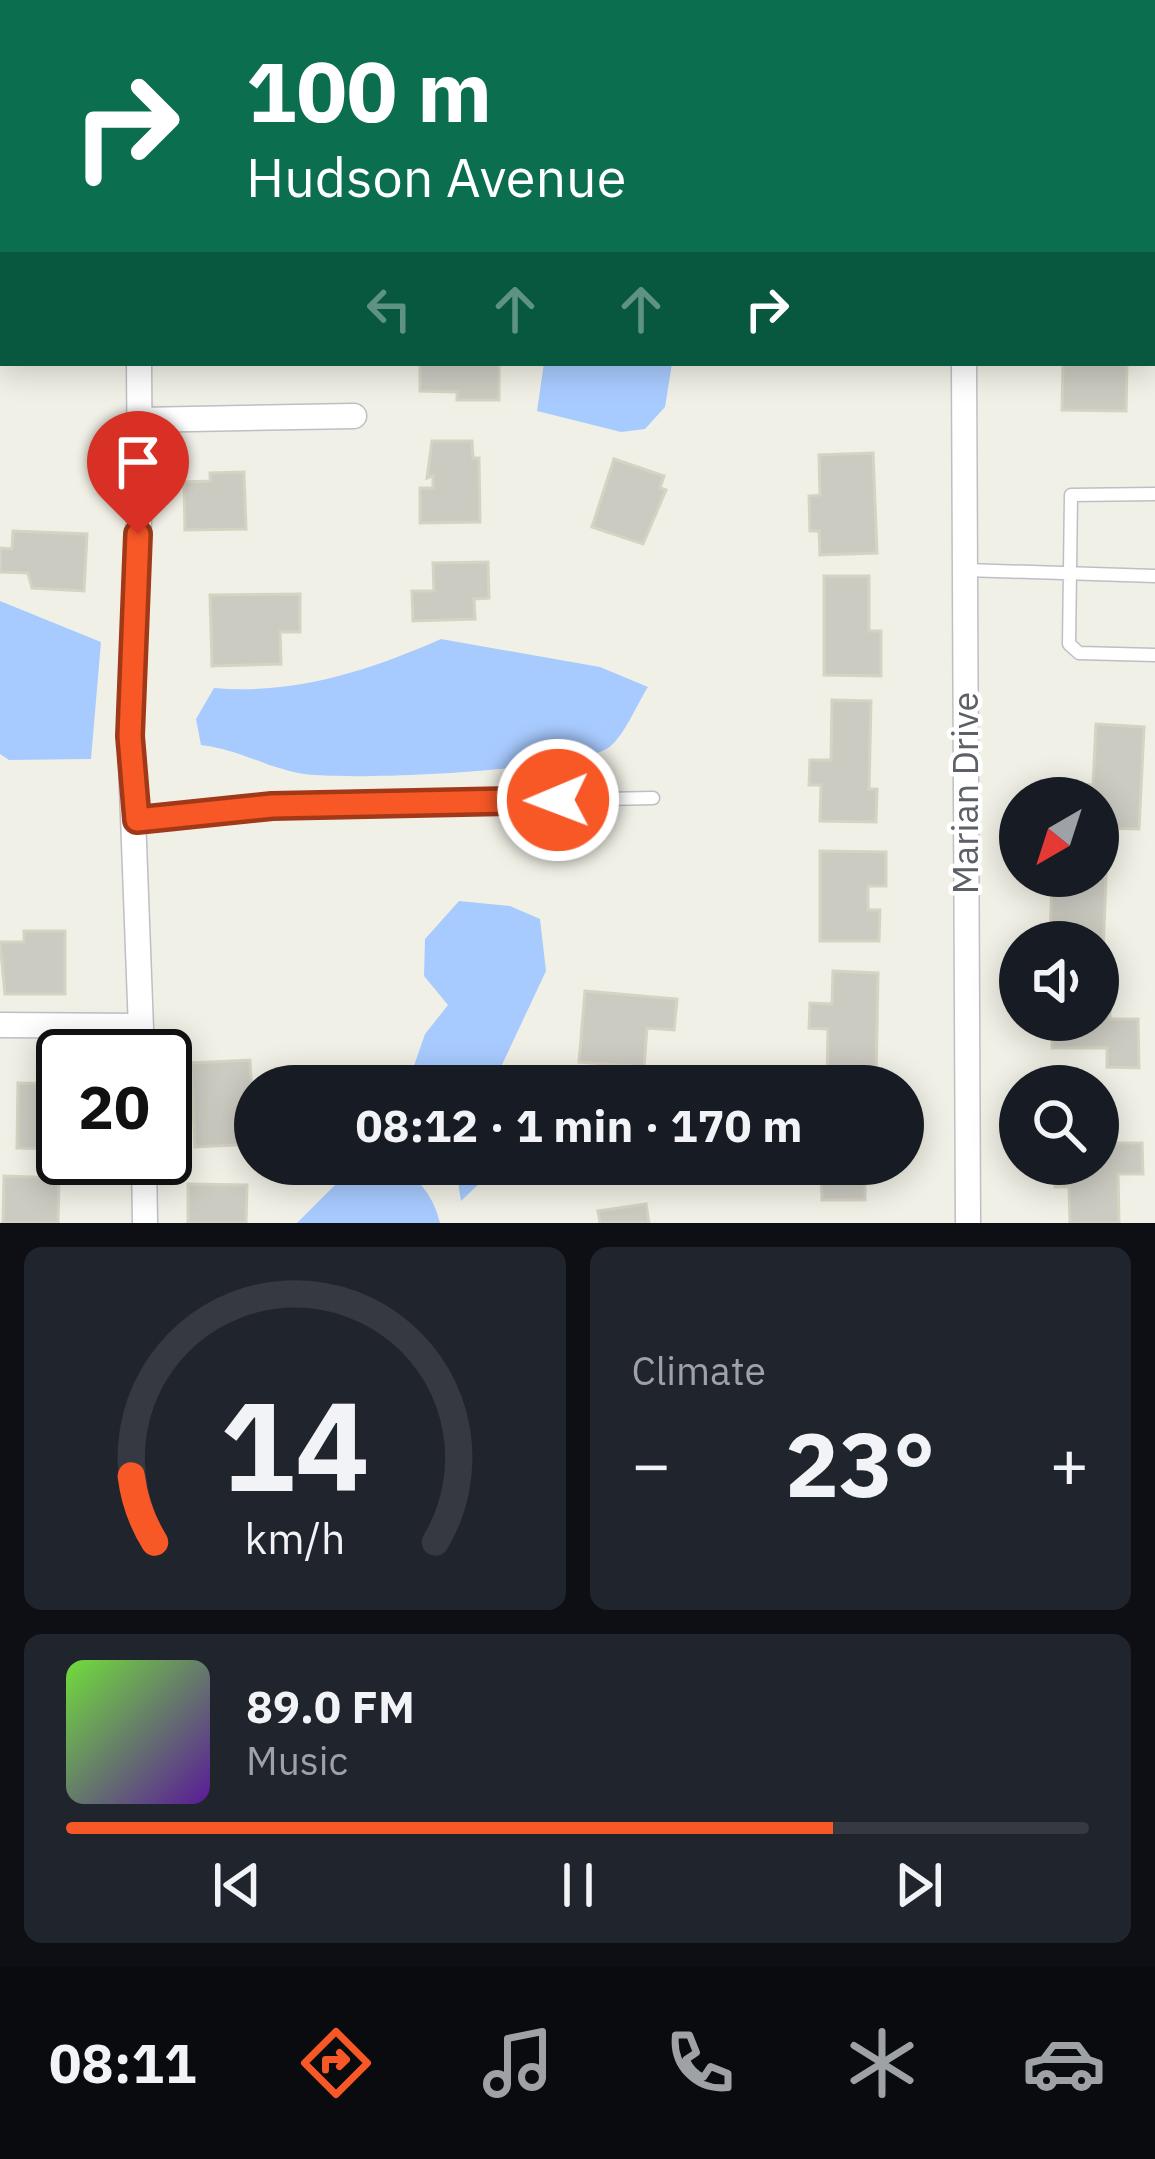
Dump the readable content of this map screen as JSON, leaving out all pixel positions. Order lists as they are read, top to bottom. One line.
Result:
{"streets":{"street":["Marian Drive"]},"north":"bottom left","page":{"turn":["100 m","Hudson Avenue"],"limit":"20","trip":"08:12 · 1 min · 170 m","tile":"Climate","heat":["−","23°","+"],"song":["89.0 FM","Music"],"tabs":"08:11","gauge":["14","km/h"]}}
